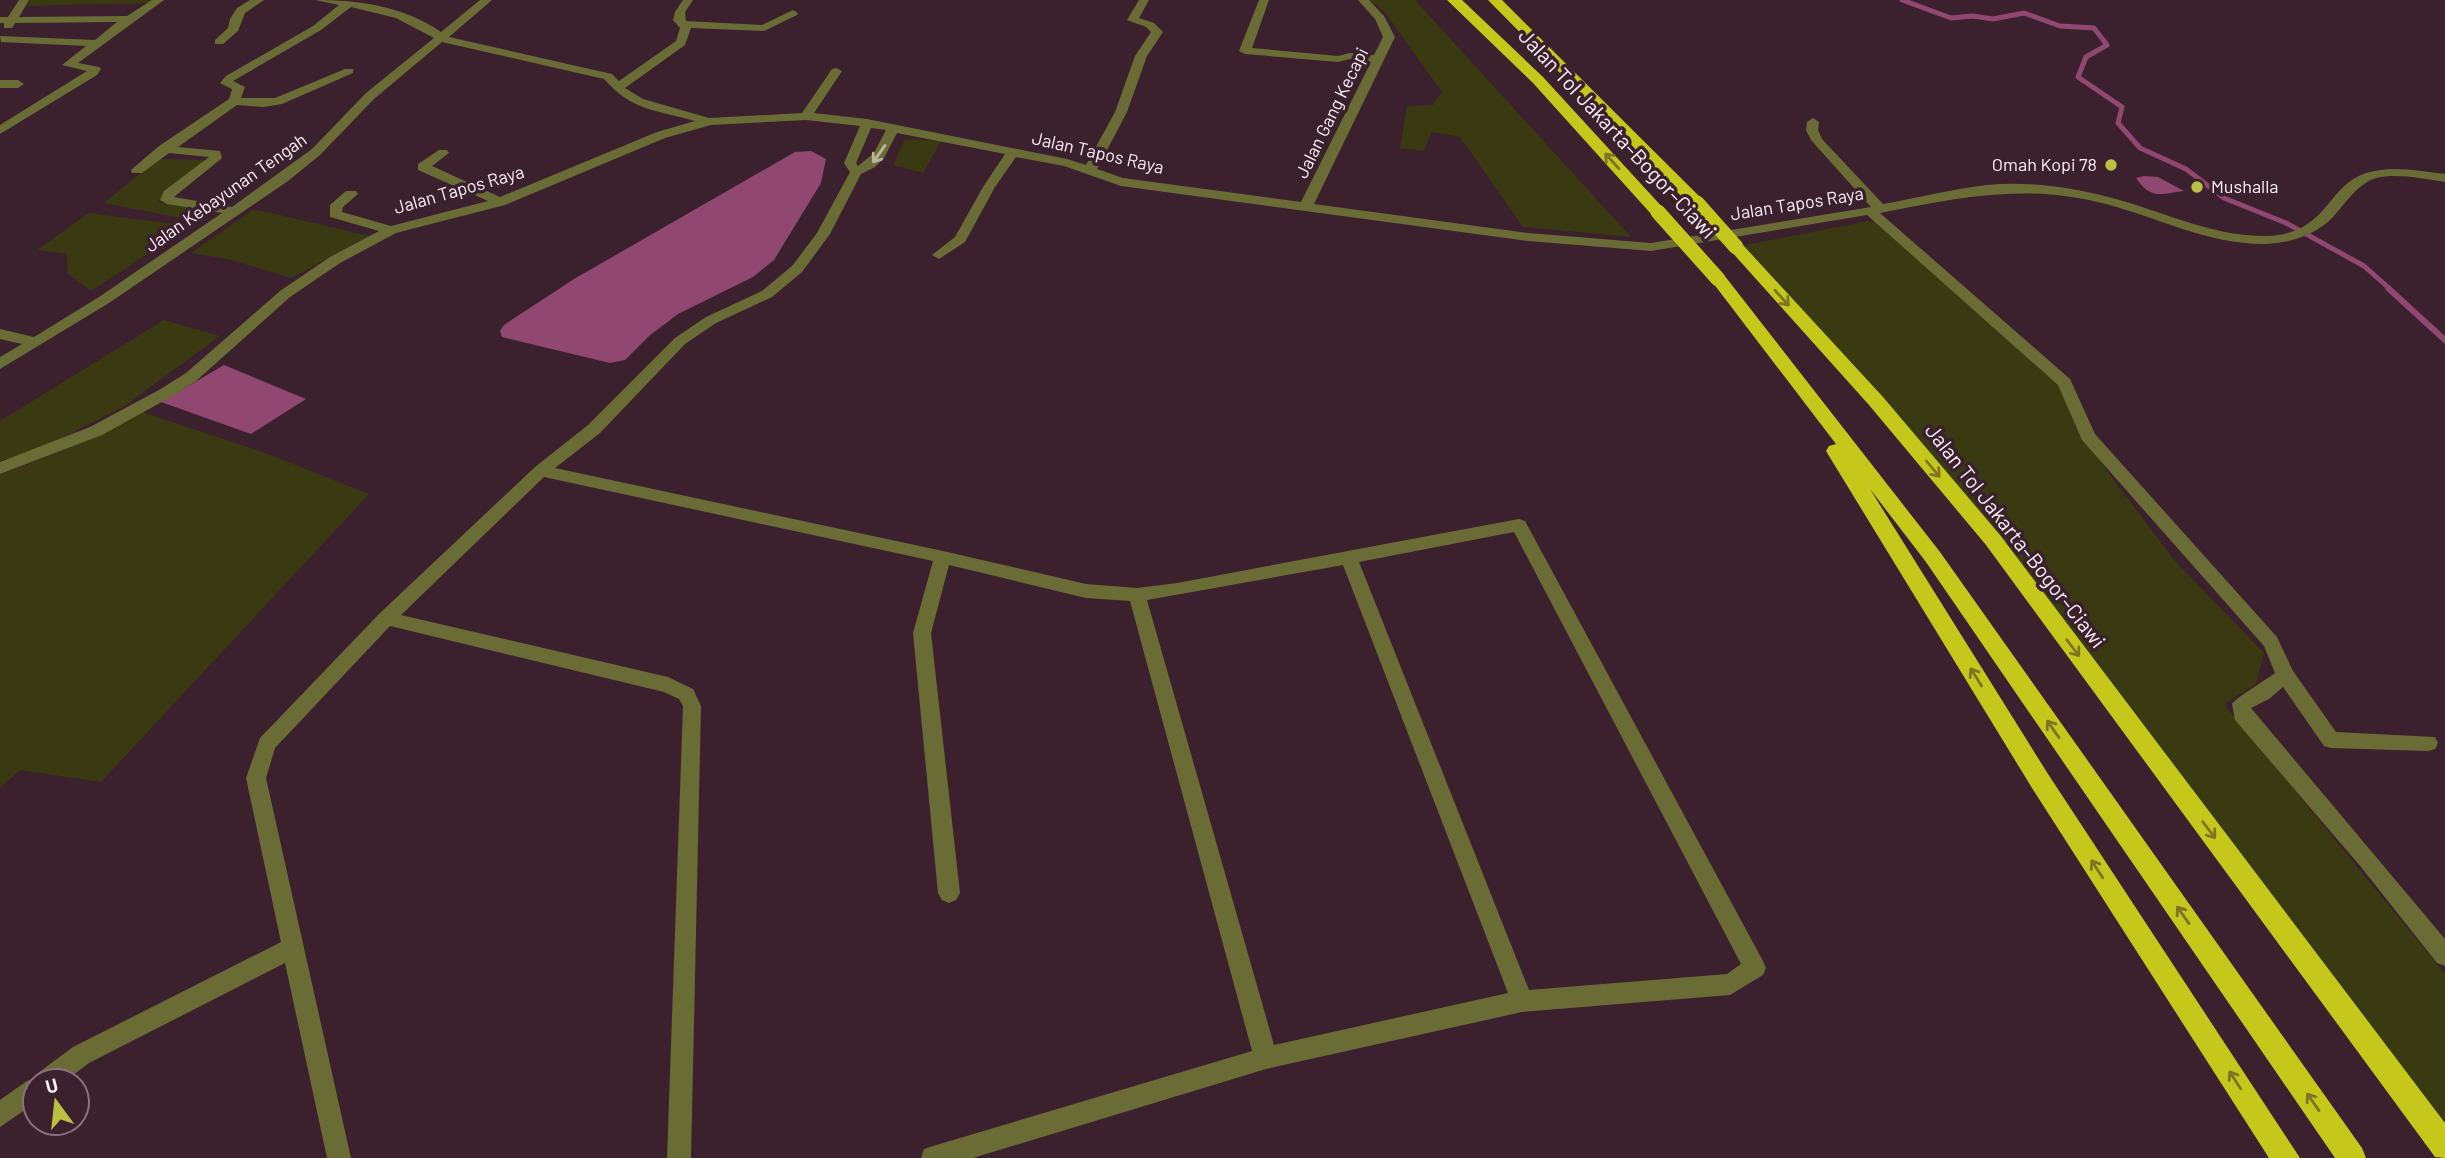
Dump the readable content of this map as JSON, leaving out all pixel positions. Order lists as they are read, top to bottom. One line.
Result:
{"streets":{"highway":["Jalan Tol Jakarta–Bogor–Ciawi"],"street":["Jalan Gang Kecapi","Jalan Tapos Raya","Jalan Kebayunan Tengah"]},"crossings":[["Jalan Gang Kecapi","Jalan Tapos Raya"]],"places":["Omah Kopi 78","Mushalla"],"north":"top"}
